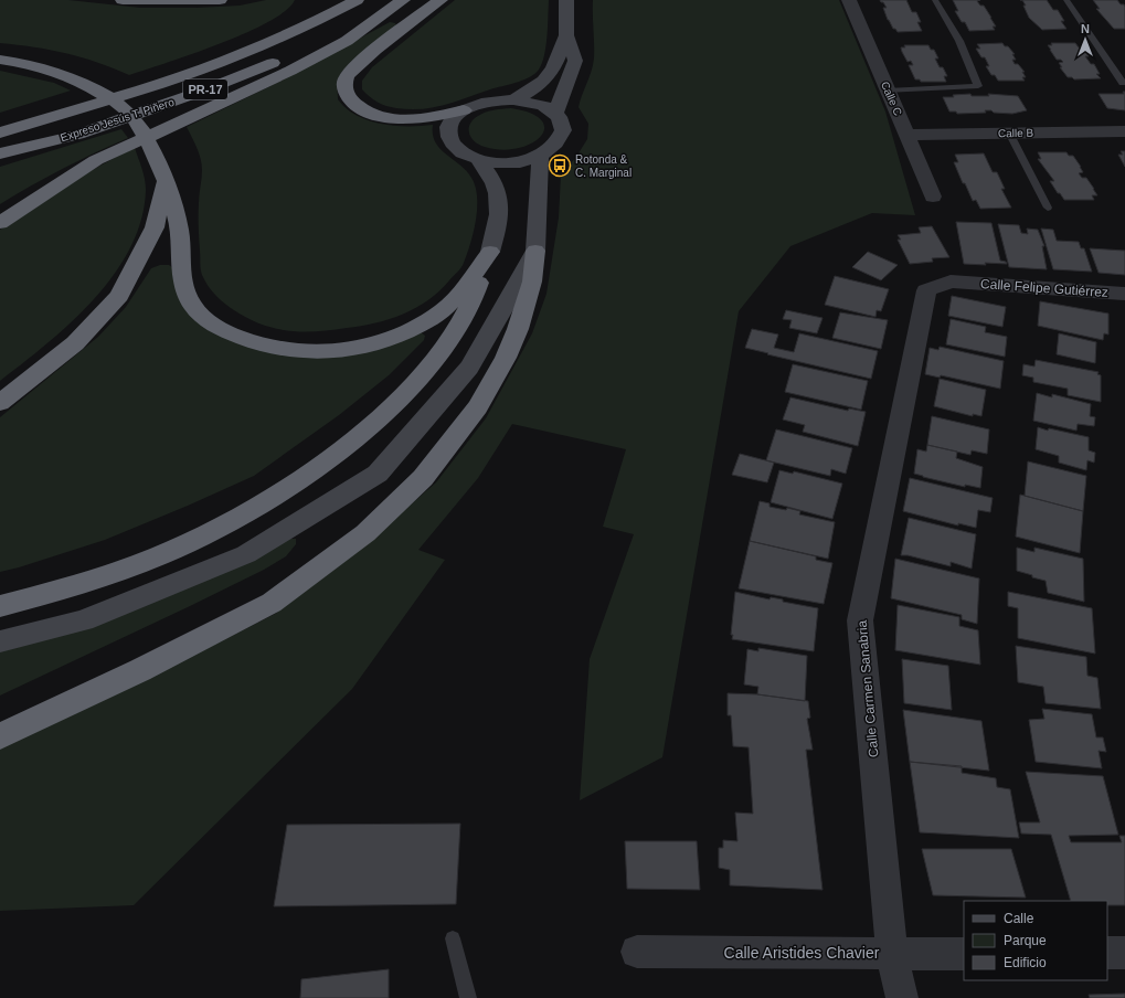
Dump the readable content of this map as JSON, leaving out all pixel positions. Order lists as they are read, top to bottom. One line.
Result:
{"streets":{"highway":["PR-17","Expreso Jesús T. Piñero"],"street":["Calle C","Calle B","Calle Felipe Gutiérrez","Calle Carmen Sanabria","Calle Aristides Chavier"]},"crossings":[["Calle C","Calle B"],["Calle Felipe Gutiérrez","Calle Carmen Sanabria"],["Calle Carmen Sanabria","Calle Aristides Chavier"]],"places":{"bus stop":["Rotonda & C. Marginal"]},"legend":["Calle","Parque","Edificio"],"north":"top"}
